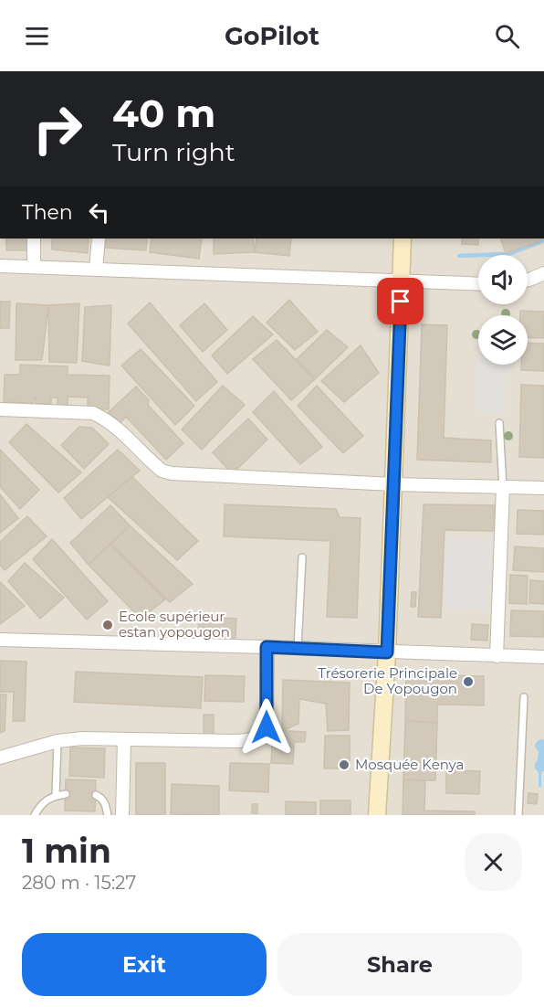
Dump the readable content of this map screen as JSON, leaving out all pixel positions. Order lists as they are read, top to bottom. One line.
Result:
{"places":["Ecole supérieur estan yopougon","Trésorerie Principale De Yopougon","Mosquée Kenya"],"page":{"header":"GoPilot","turn":["40 m","Turn right"],"then":"Then","heading":["1 min","280 m · 15:27"],"buttons":["Exit","Share"]}}
